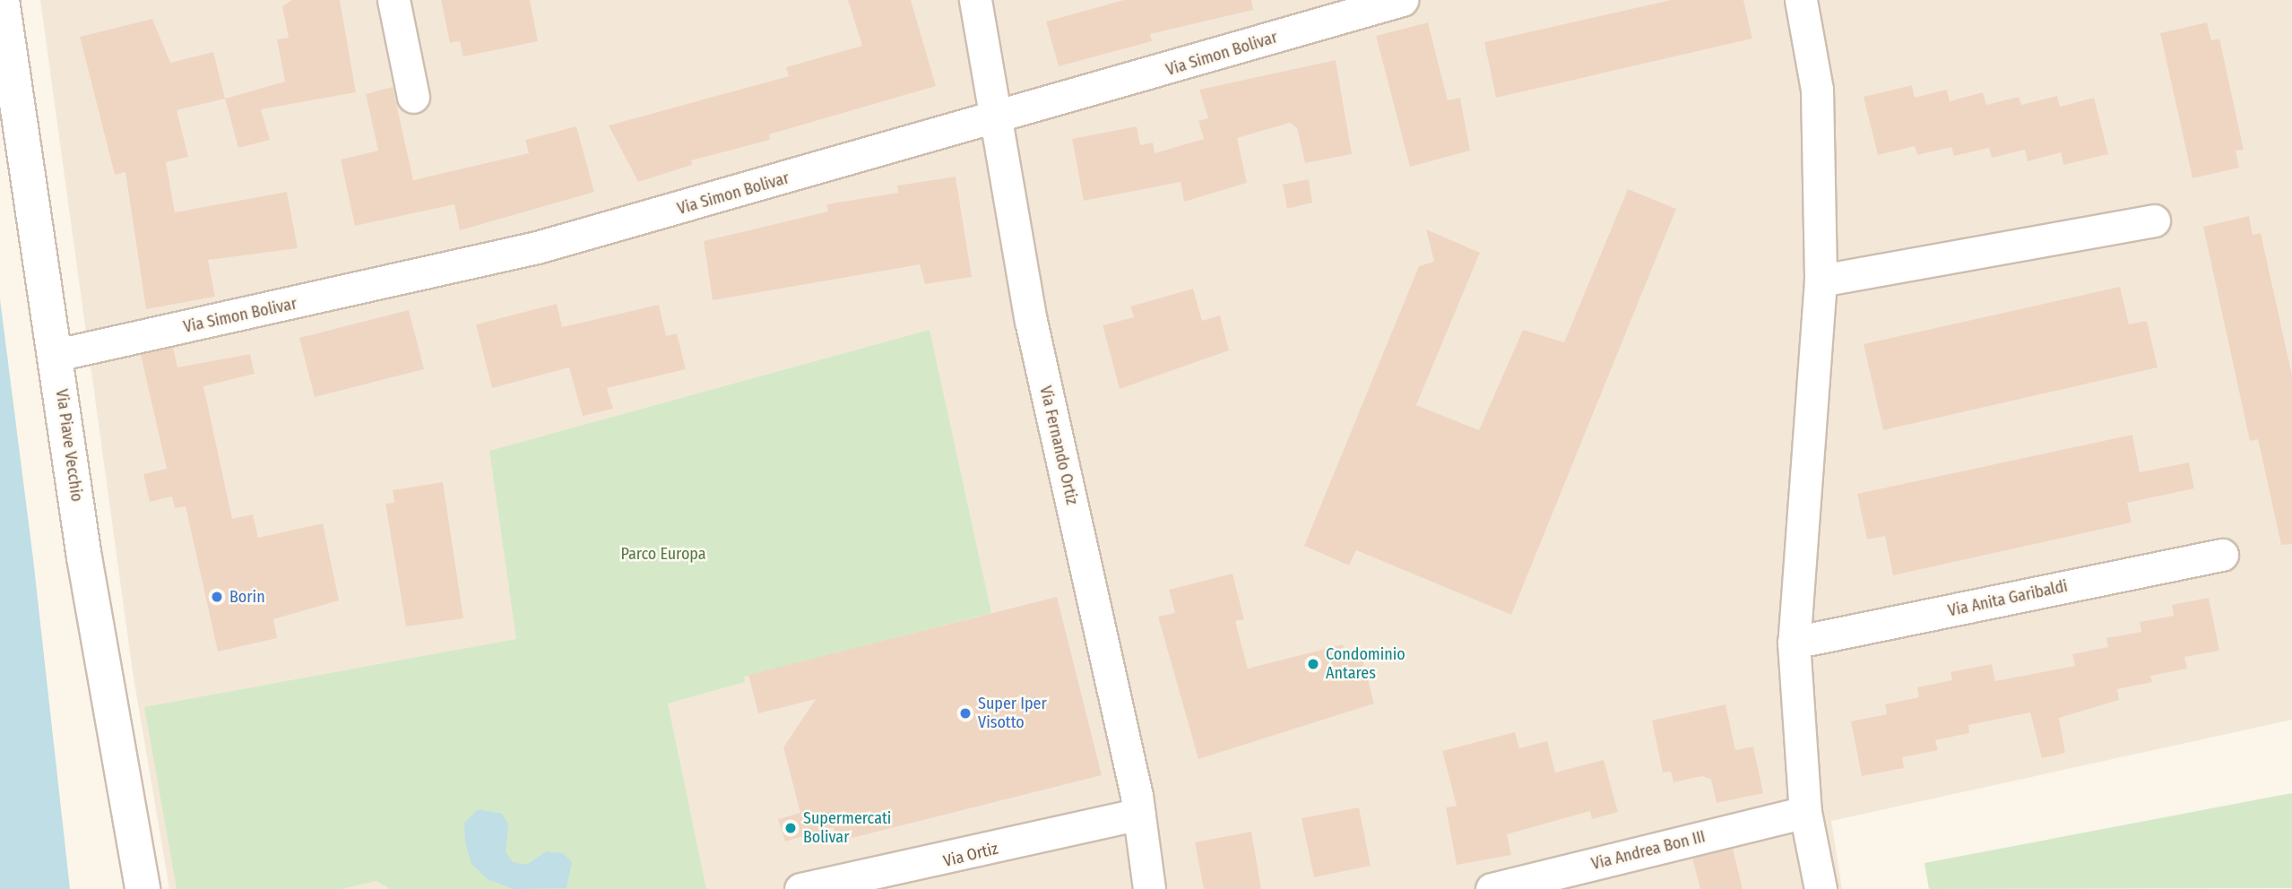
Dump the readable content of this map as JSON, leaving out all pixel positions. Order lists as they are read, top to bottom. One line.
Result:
{"streets":{"street":["Via Simon Bolivar","Via Piave Vecchio","Via Fernando Ortiz","Via Anita Garibaldi","Via Andrea Bon III","Via Ortiz"]},"crossings":[["Via Simon Bolivar","Via Piave Vecchio"],["Via Simon Bolivar","Via Fernando Ortiz"],["Via Fernando Ortiz","Via Ortiz"]],"parks":["Parco Europa"],"places":["Borin","Condominio Antares","Super Iper Visotto","Supermercati Bolivar"]}
